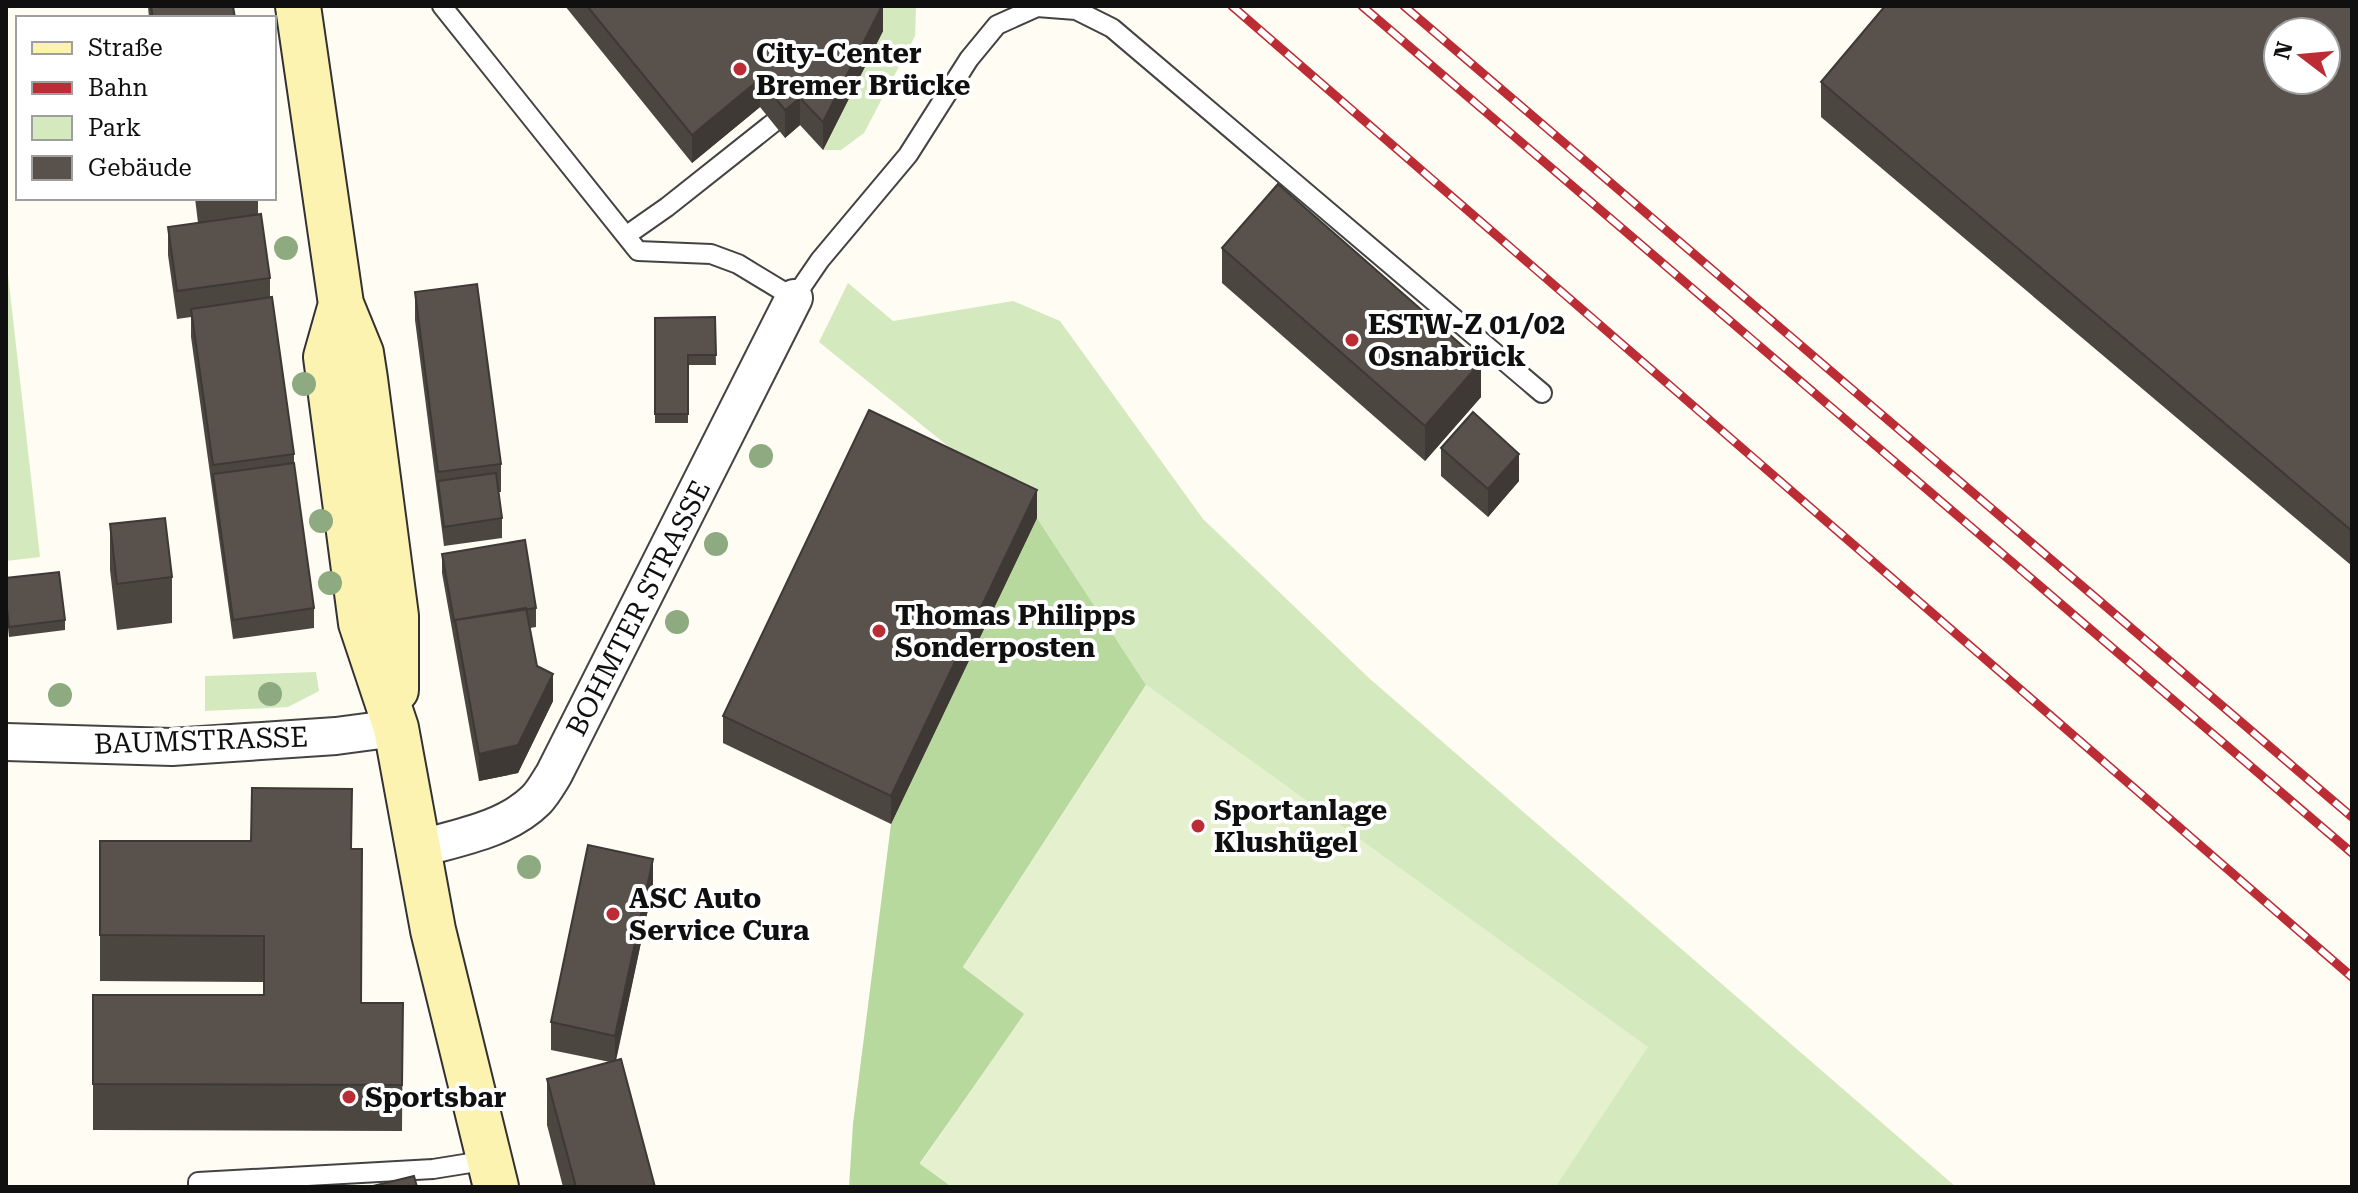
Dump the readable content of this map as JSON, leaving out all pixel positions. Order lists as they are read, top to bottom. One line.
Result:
{"streets":{"street":["BOHMTER STRASSE","BAUMSTRASSE"]},"places":["City-Center Bremer Brücke","ESTW-Z 01/02 Osnabrück","Thomas Philipps Sonderposten","Sportanlage Klushügel","ASC Auto Service Cura","Sportsbar"],"legend":["Straße","Bahn","Park","Gebäude"],"north":"left"}
